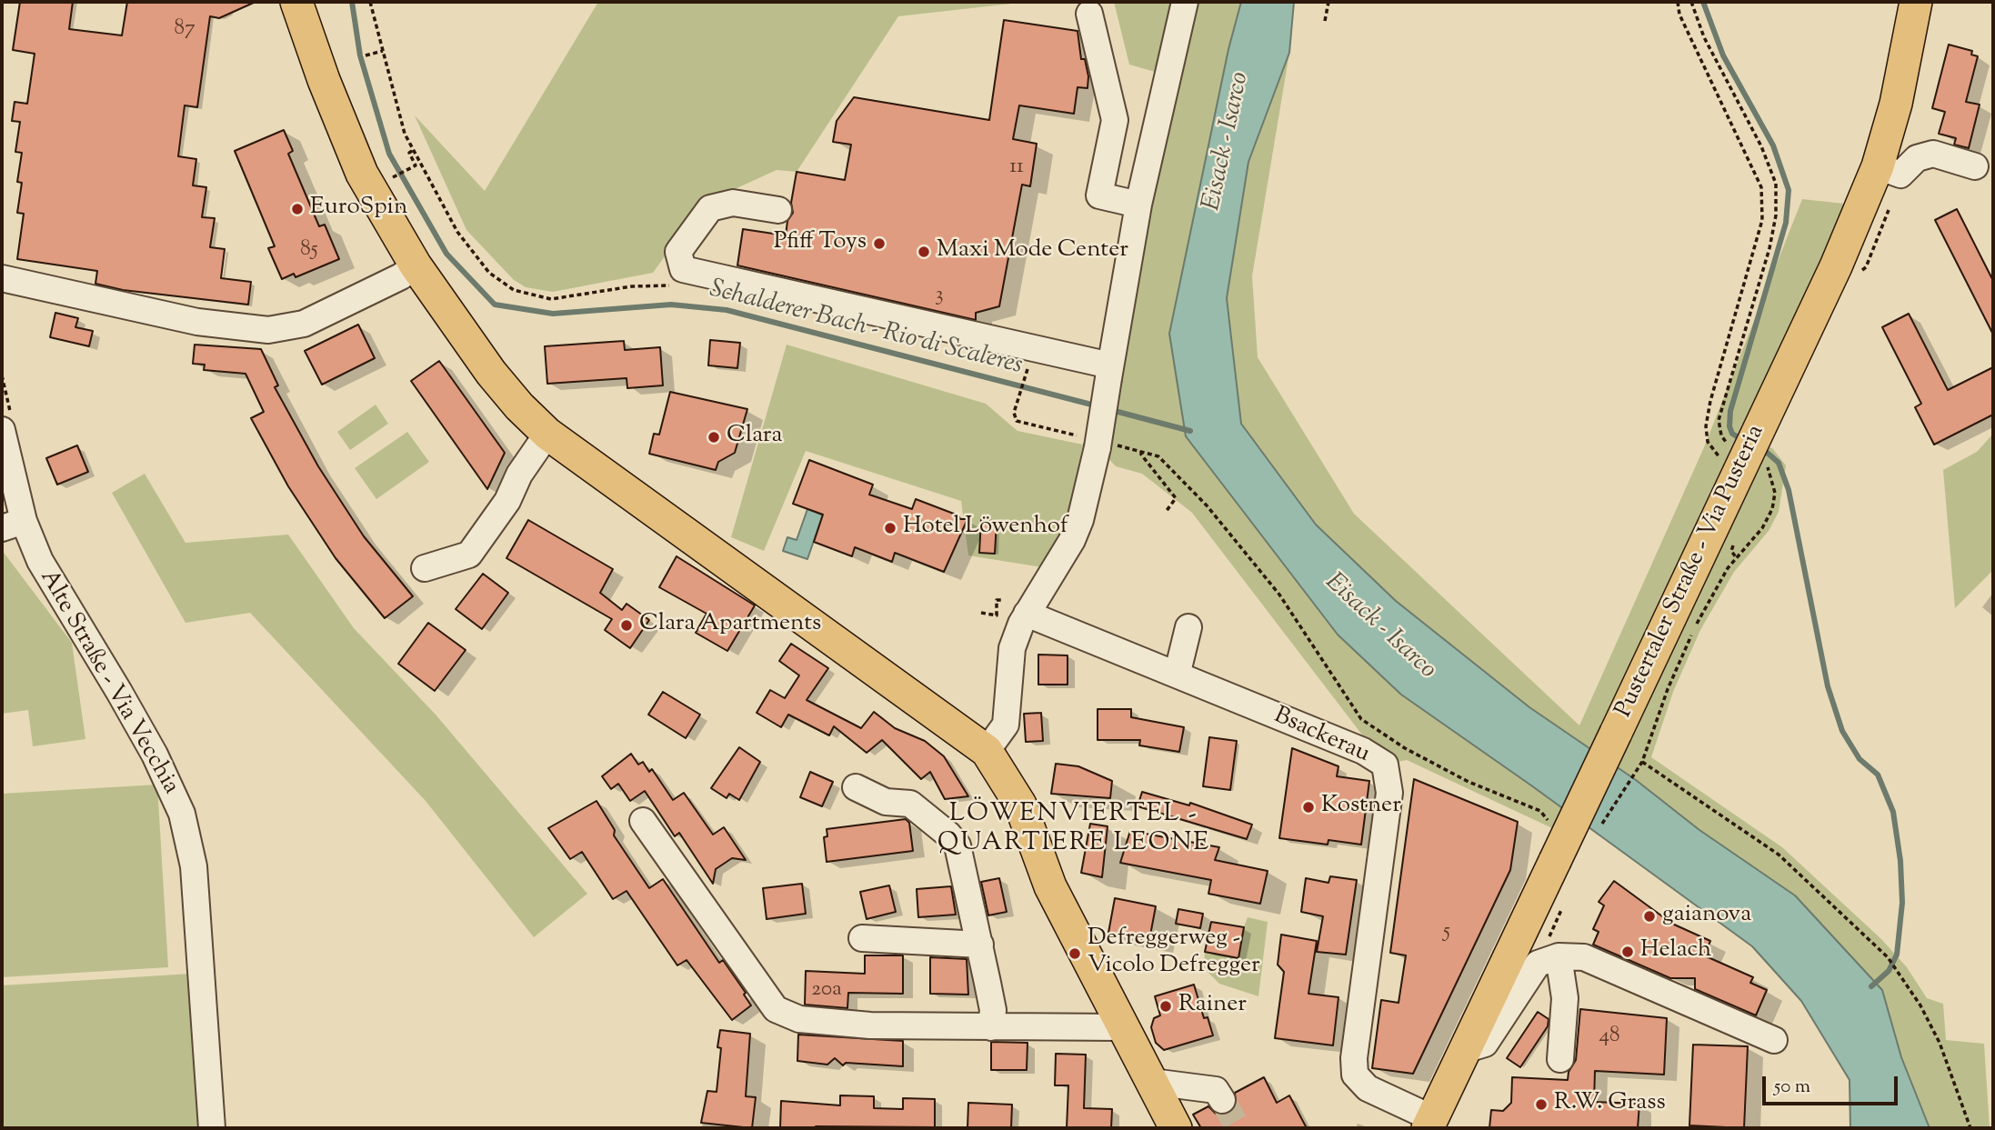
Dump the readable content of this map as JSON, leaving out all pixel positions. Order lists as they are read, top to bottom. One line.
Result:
{"streets":{"main road":["Pustertaler Straße - Via Pusteria"],"street":["Alte Straße - Via Vecchia","Bsackerau"]},"crossings":[["Pustertaler Straße - Via Pusteria","Bsackerau"]],"districts":["LÖWENVIERTEL - QUARTIERE LEONE"],"water":["Eisack - Isarco","Schalderer Bach - Rio di Scaleres"],"places":["EuroSpin","Pfiff Toys","Maxi Mode Center","Clara","Hotel Löwenhof","Clara Apartments","Kostner","gaianova","Helach","Defreggerweg - Vicolo Defregger","Rainer","R.W. Grass"],"house_numbers":["87","11","85","3","5","20a","48"],"scale_bar":"50 m"}
